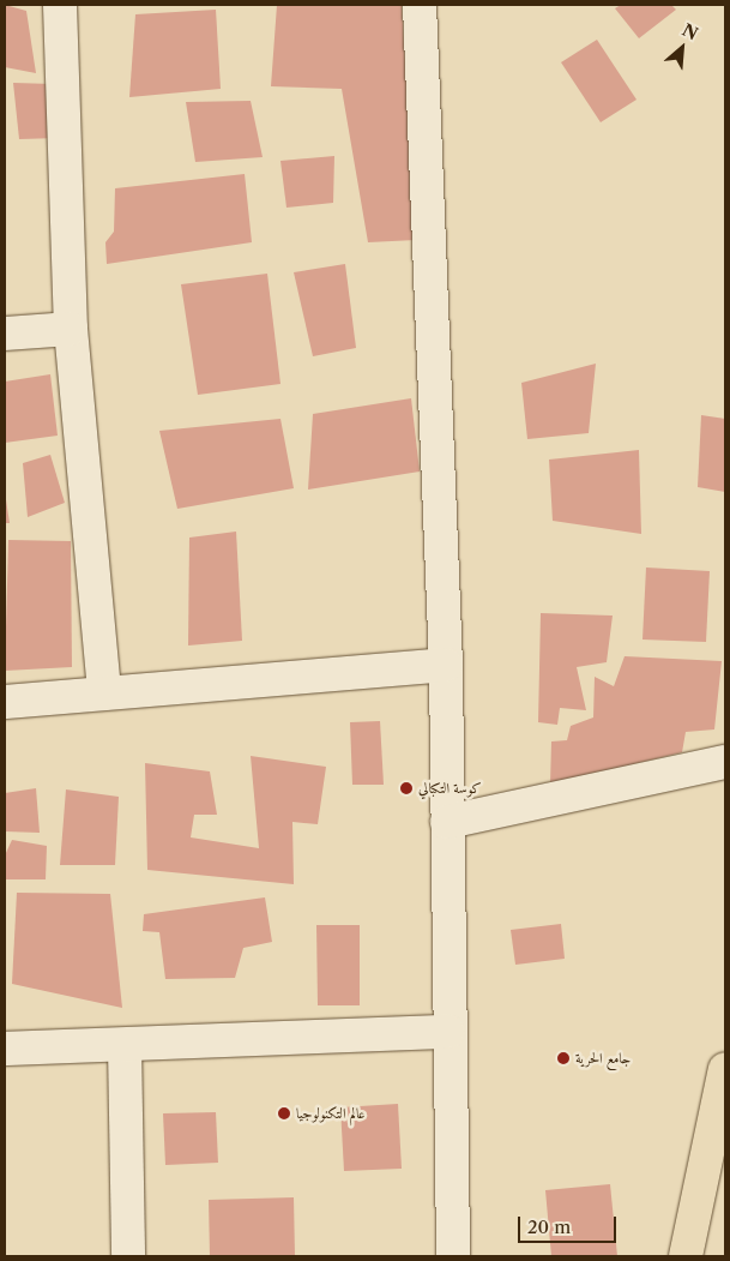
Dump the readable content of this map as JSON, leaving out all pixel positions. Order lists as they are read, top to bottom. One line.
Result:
{"places":["كوسة التكبالي","جامع الحرية","عالم التكنولوجيا"],"scale_bar":"20 m","north":"top right"}
